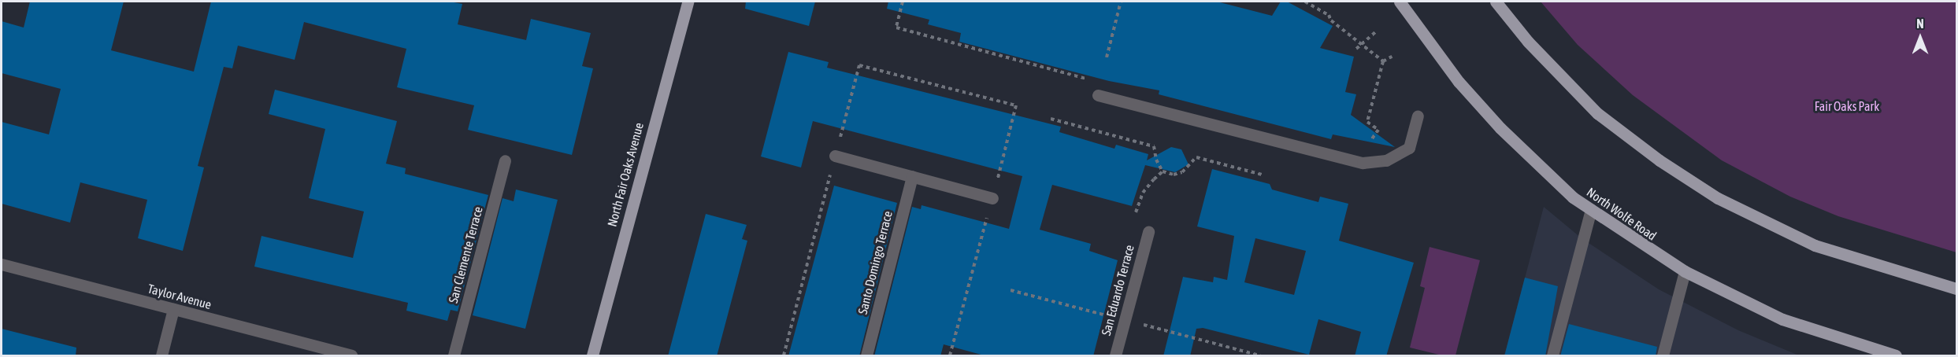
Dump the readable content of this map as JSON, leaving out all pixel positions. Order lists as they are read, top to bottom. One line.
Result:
{"streets":{"main road":["North Fair Oaks Avenue","North Wolfe Road"],"street":["San Clemente Terrace","Santo Domingo Terrace","San Eduardo Terrace","Taylor Avenue"]},"parks":["Fair Oaks Park"],"north":"top"}
